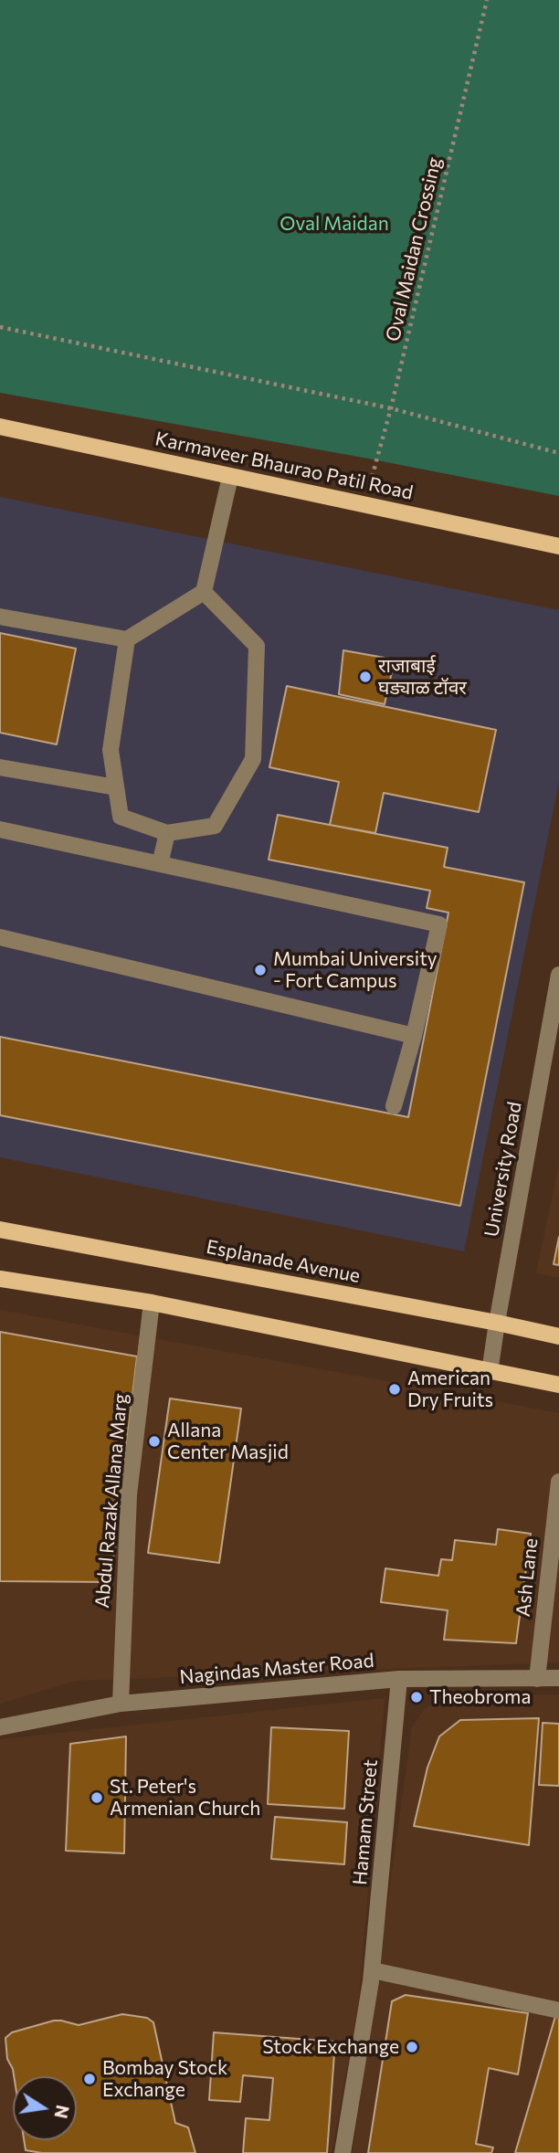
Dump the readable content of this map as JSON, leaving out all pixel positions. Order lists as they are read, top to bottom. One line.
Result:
{"streets":{"main road":["Karmaveer Bhaurao Patil Road","Esplanade Avenue"],"street":["University Road","Abdul Razak Allana Marg","Ash Lane","Nagindas Master Road","Hamam Street"],"path":["Oval Maidan Crossing"]},"crossings":[["Oval Maidan Crossing","Karmaveer Bhaurao Patil Road"],["University Road","Esplanade Avenue"],["Abdul Razak Allana Marg","Nagindas Master Road"],["Ash Lane","Nagindas Master Road"],["Nagindas Master Road","Hamam Street"]],"parks":["Oval Maidan"],"places":["राजाबाई घड्याळ टॉवर","Mumbai University - Fort Campus","American Dry Fruits","Allana Center Masjid","Theobroma","St. Peter's Armenian Church","Stock Exchange","Bombay Stock Exchange"],"north":"right"}
